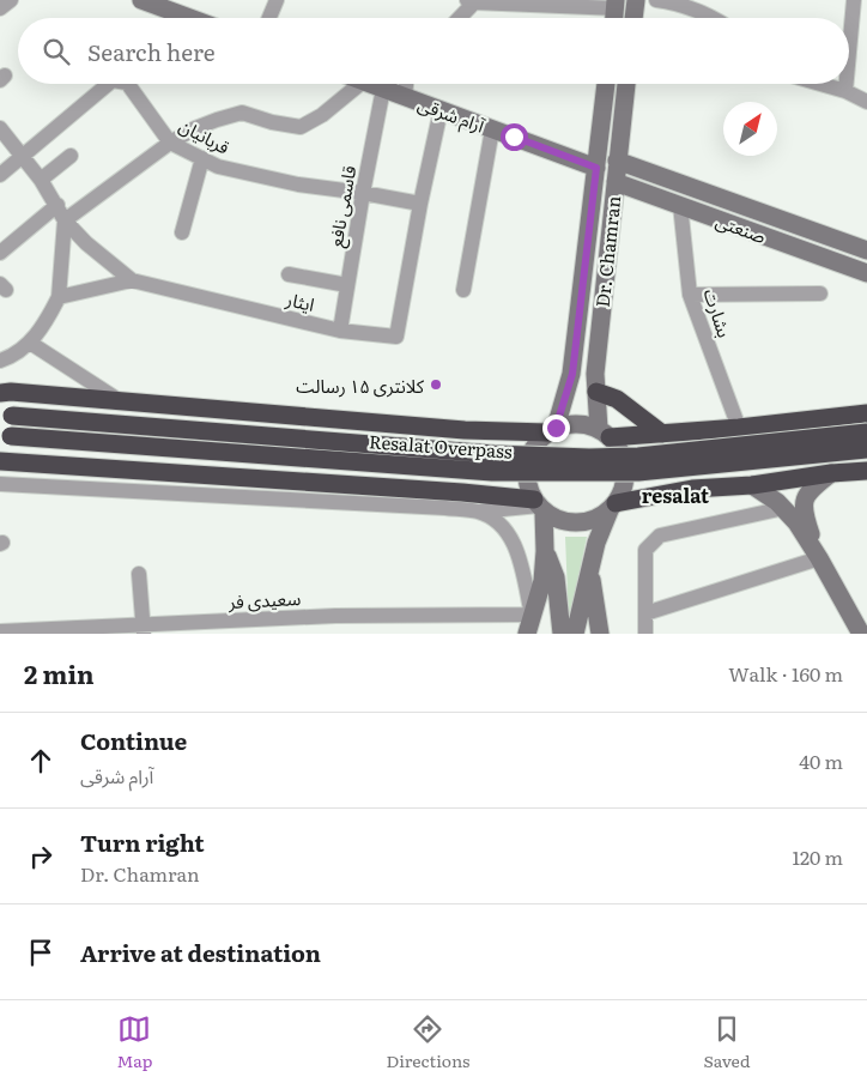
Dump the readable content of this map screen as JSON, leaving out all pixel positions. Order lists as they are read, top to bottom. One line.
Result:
{"streets":{"highway":["Resalat Overpass"],"main road":["آرام شرقی","صنعتی","Dr. Chamran"],"street":["قربانیان","قاسمی نافع","ایثار","بشارت","سعیدی فر"]},"crossings":[["آرام شرقی","قاسمی نافع"],["آرام شرقی","Dr. Chamran"],["آرام شرقی","ایثار"],["قربانیان","قاسمی نافع"],["قربانیان","ایثار"],["قاسمی نافع","ایثار"],["صنعتی","Dr. Chamran"],["صنعتی","بشارت"]],"districts":["resalat"],"places":["کلانتری ۱۵ رسالت"],"north":"top right","page":{"search":"Search here","heading":["2 min","Walk · 160 m"],"list":[["Continue","آرام شرقی","40 m"],["Turn right","Dr. Chamran","120 m"],"Arrive at destination"],"nav":["Map","Directions","Saved"]}}
